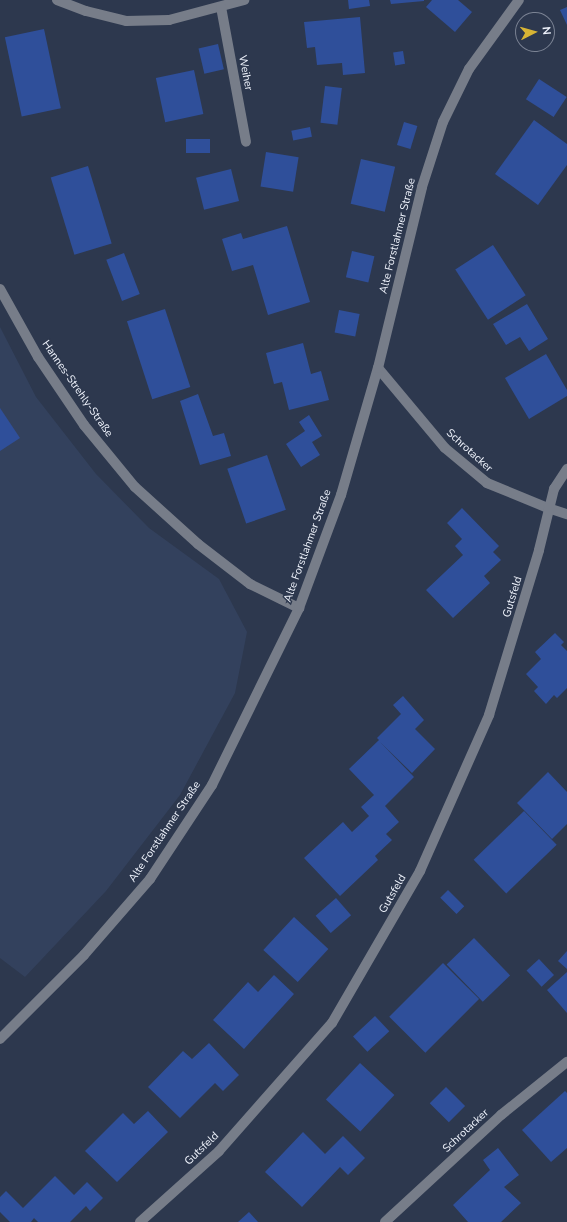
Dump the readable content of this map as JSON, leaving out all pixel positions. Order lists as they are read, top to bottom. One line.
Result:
{"streets":{"street":["Weiher","Alte Forstlahmer Straße","Hannes-Strehly-Straße","Schrotacker","Gutsfeld"]},"crossings":[["Alte Forstlahmer Straße","Hannes-Strehly-Straße"],["Alte Forstlahmer Straße","Schrotacker"],["Schrotacker","Gutsfeld"]],"north":"right"}
